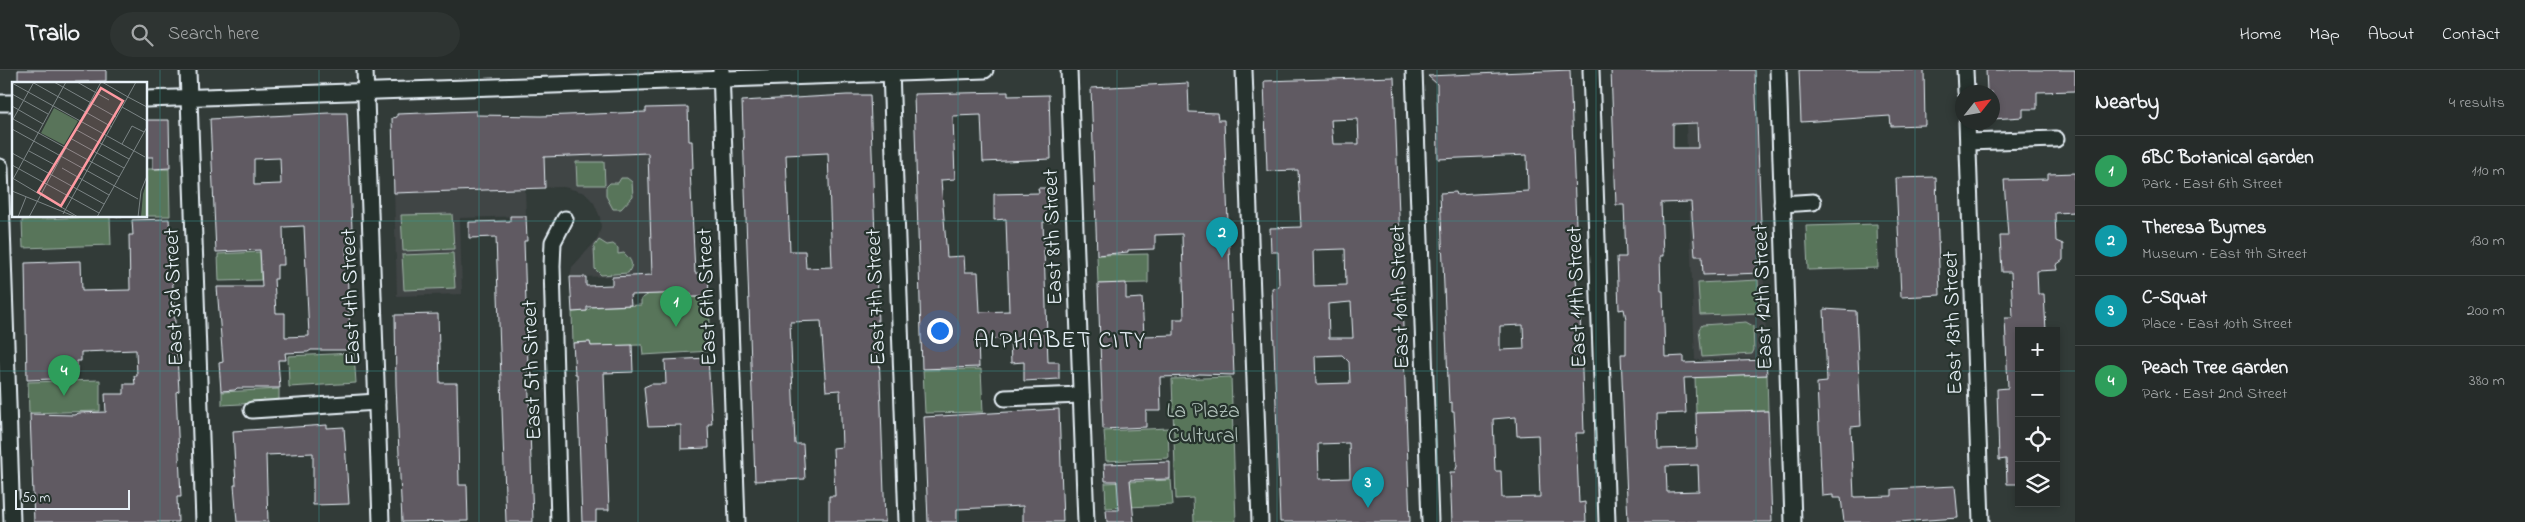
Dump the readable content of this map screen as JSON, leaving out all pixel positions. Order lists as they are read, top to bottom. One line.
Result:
{"streets":{"street":["East 8th Street","East 3rd Street","East 4th Street","East 6th Street","East 7th Street","East 10th Street","East 11th Street","East 12th Street","East 13th Street","East 5th Street"]},"districts":["ALPHABET CITY"],"parks":["La Plaza Cultural"],"scale_bar":"50 m","north":"top right","page":{"header":"Trailo","search":"Search here","nav":["Home","Map","About","Contact"],"heading":["Nearby","4 results"],"list":[{"mark":"1","name":"6BC Botanical Garden","note":"Park · East 6th Street","value":"110 m"},{"mark":"2","name":"Theresa Byrnes","note":"Museum · East 9th Street","value":"130 m"},{"mark":"3","name":"C-Squat","note":"Place · East 10th Street","value":"200 m"},{"mark":"4","name":"Peach Tree Garden","note":"Park · East 2nd Street","value":"380 m"}],"pins":["2","1","4","3"],"map_buttons":["+","−"],"scale":"50 m"}}
